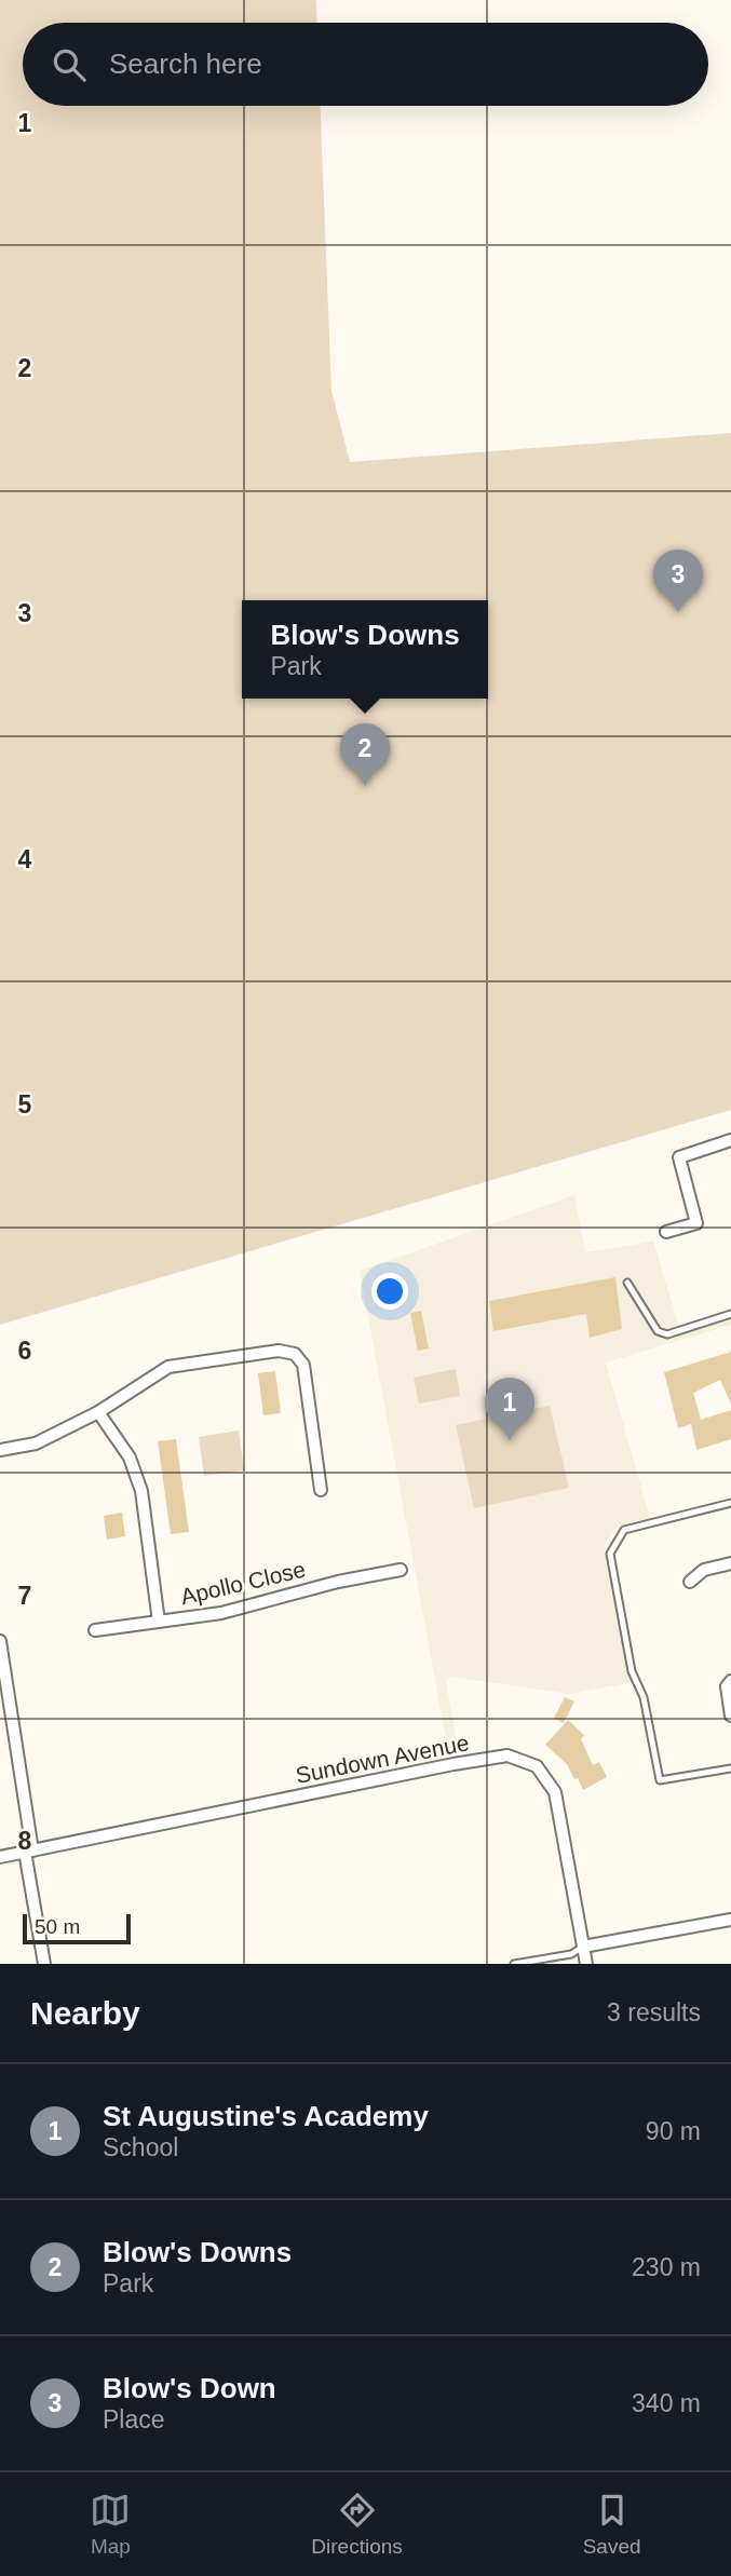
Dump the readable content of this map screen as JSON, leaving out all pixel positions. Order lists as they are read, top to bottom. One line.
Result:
{"streets":{"street":["Apollo Close","Sundown Avenue"]},"scale_bar":"50 m","page":{"search":"Search here","pins":["3","2","1"],"popup":["Blow's Downs","Park"],"scale":"50 m","heading":["Nearby","3 results"],"list":[{"mark":"1","name":"St Augustine's Academy","note":"School","value":"90 m"},{"mark":"2","name":"Blow's Downs","note":"Park","value":"230 m"},{"mark":"3","name":"Blow's Down","note":"Place","value":"340 m"}],"nav":["Map","Directions","Saved"]},"grid":{"rows":["1","2","3","4","5","6","7","8"]}}
